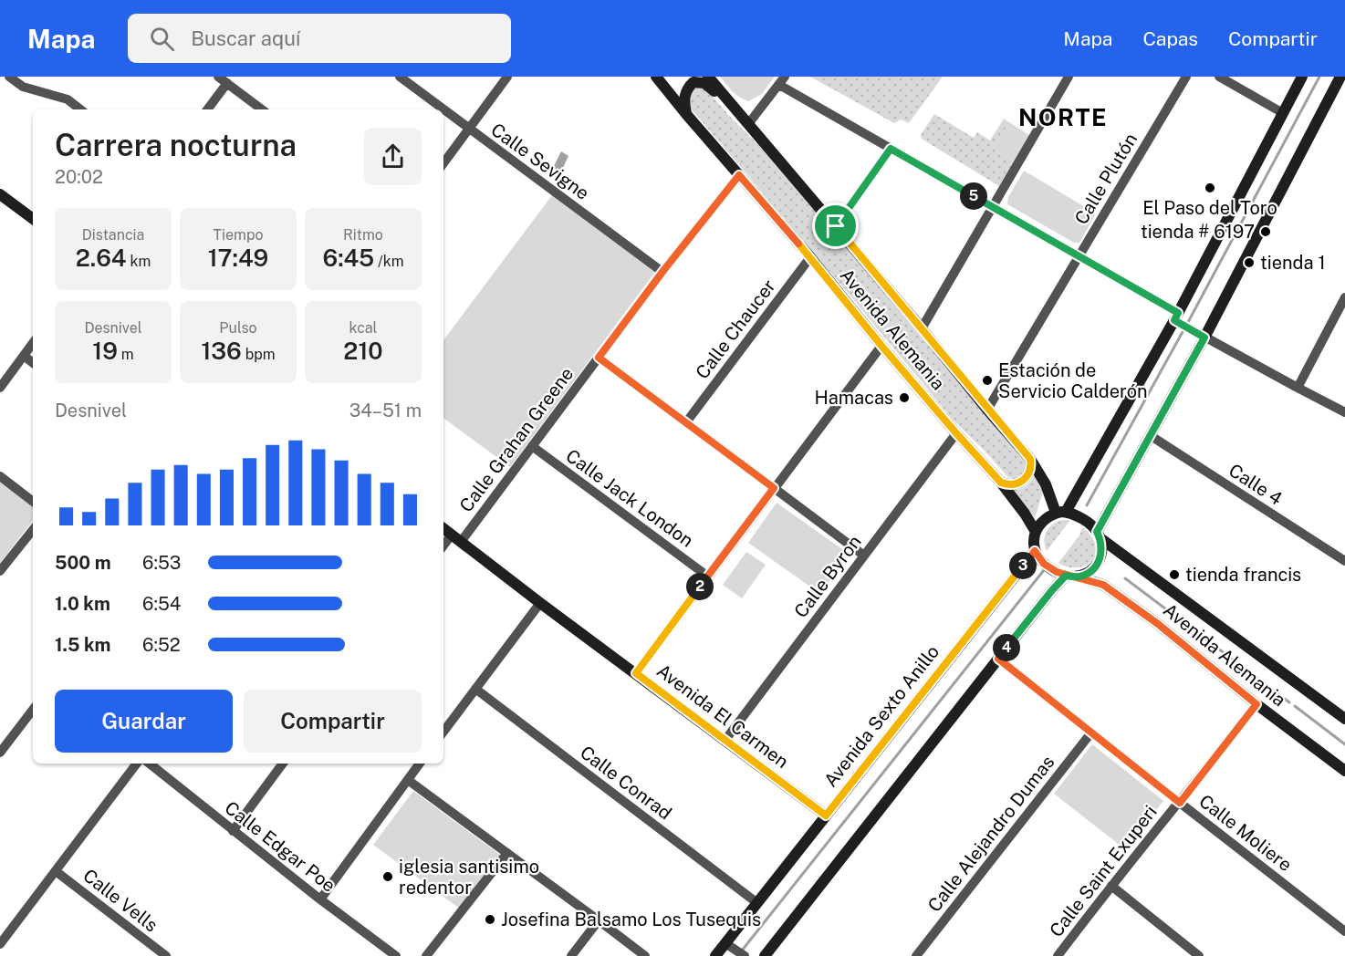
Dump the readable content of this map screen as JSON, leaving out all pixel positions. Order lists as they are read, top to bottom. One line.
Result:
{"streets":{"main road":["Avenida Alemania","Avenida El Carmen","Avenida Sexto Anillo"],"street":["Calle Sevigne","Calle Plutón","Calle Chaucer","Calle Grahan Greene","Calle 4","Calle Jack London","Calle Byron","Calle Conrad","Calle Moliere","Calle Alejandro Dumas","Calle Edgar Poe","Calle Saint Exuperi","Calle Vells"]},"crossings":[["Calle Sevigne","Calle Grahan Greene"],["Calle Plutón","Avenida Alemania"],["Calle Chaucer","Avenida Alemania"],["Avenida Alemania","Calle Grahan Greene"],["Avenida Alemania","Calle Byron"],["Avenida Alemania","Avenida Sexto Anillo"],["Avenida Alemania","Calle Saint Exuperi"],["Calle Grahan Greene","Calle Jack London"],["Calle Grahan Greene","Avenida El Carmen"],["Calle Byron","Avenida El Carmen"],["Avenida El Carmen","Avenida Sexto Anillo"],["Avenida Sexto Anillo","Calle Conrad"],["Calle Moliere","Calle Alejandro Dumas"],["Calle Moliere","Calle Saint Exuperi"]],"districts":["NORTE"],"places":["El Paso del Toro","tienda # 6197","tienda 1","Estación de Servicio Calderón","Hamacas","tienda francis","iglesia santisimo redentor","Josefina Balsamo Los Tusequis"],"page":{"header":"Mapa","search":"Buscar aquí","nav":["Mapa","Capas","Compartir"],"heading":["Carrera nocturna","20:02"],"pins":["5","3","2","4"],"stats":[["Distancia","2.64 km"],["Tiempo","17:49"],["Ritmo","6:45 /km"],["Desnivel","19 m"],["Pulso","136 bpm"],["kcal","210"]],"chart":["Desnivel","34–51 m"],"list":[{"name":"500 m","note":"6:53"},{"name":"1.0 km","note":"6:54"},{"name":"1.5 km","note":"6:52"}],"buttons":["Guardar","Compartir"]}}
